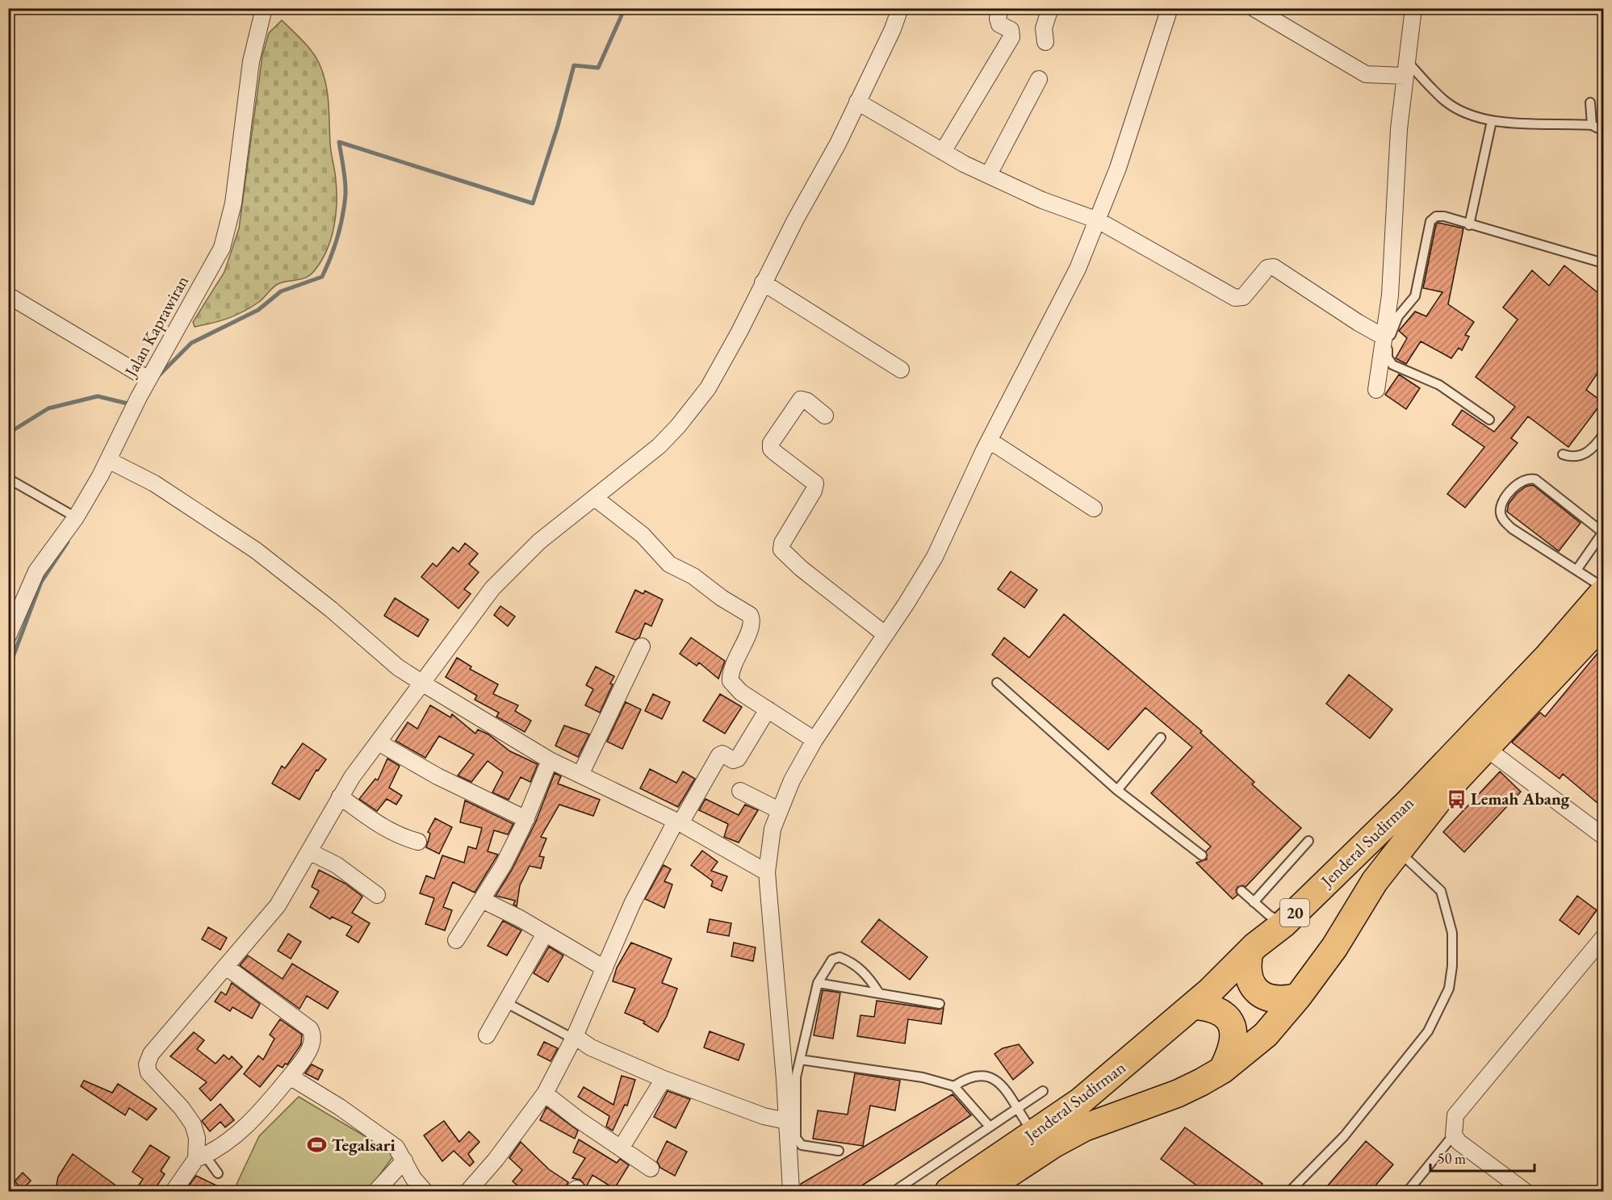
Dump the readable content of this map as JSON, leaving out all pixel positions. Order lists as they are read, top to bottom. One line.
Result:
{"streets":{"highway":["Jenderal Sudirman","20"],"street":["Jalan Kaprawiran"]},"places":{"bus stop":["Lemah Abang"],"sports":["Tegalsari"]},"scale_bar":"50 m"}
